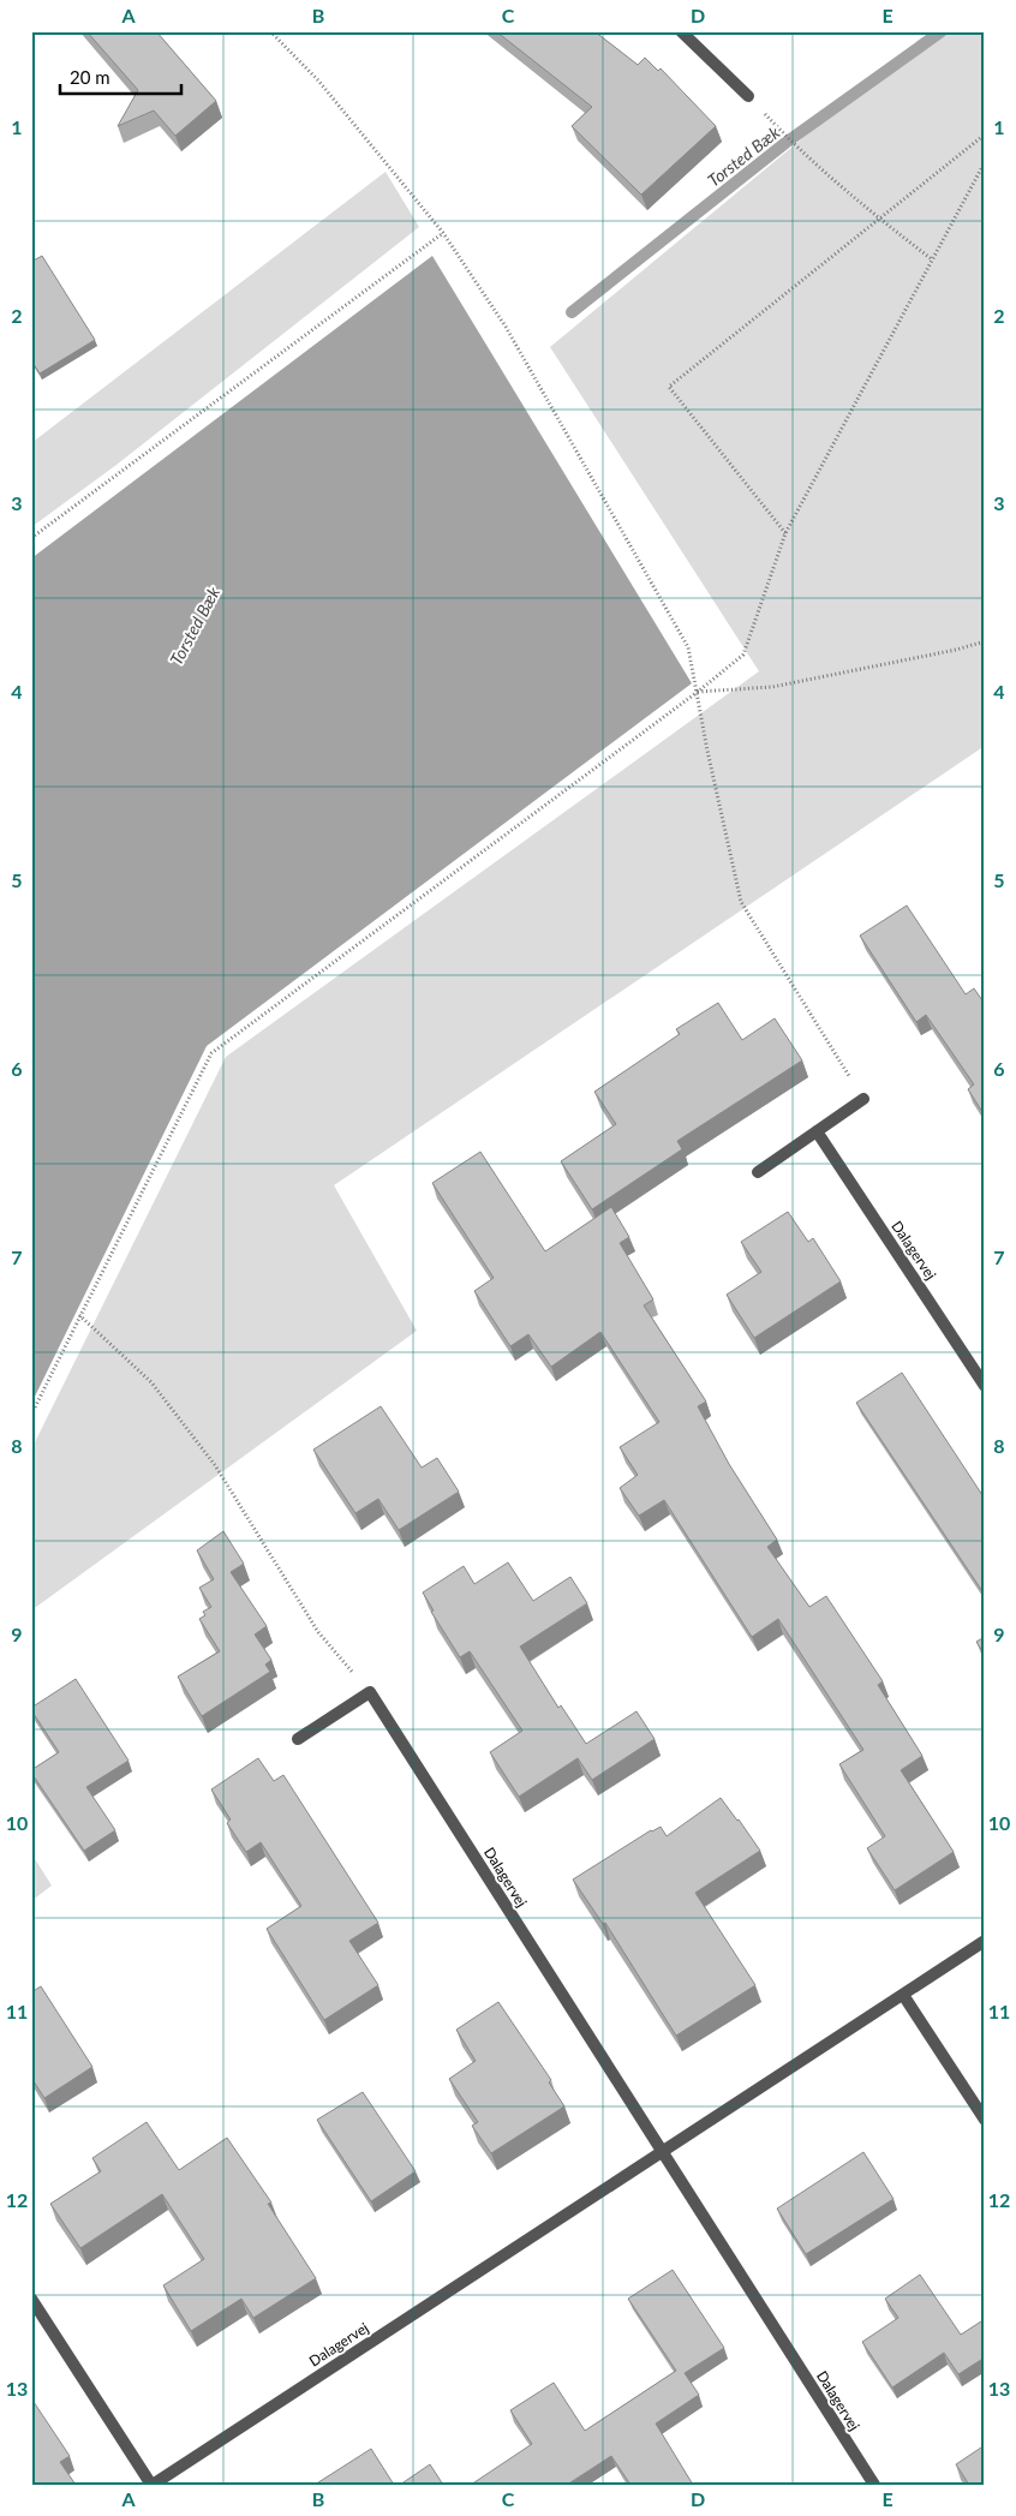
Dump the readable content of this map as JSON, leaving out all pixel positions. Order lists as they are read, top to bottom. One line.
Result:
{"streets":{"street":["Dalagervej"]},"water":["Torsted Bæk"],"scale_bar":"20 m","grid":{"columns":["A","B","C","D","E"],"rows":["1","2","3","4","5","6","7","8","9","10","11","12","13"]}}
